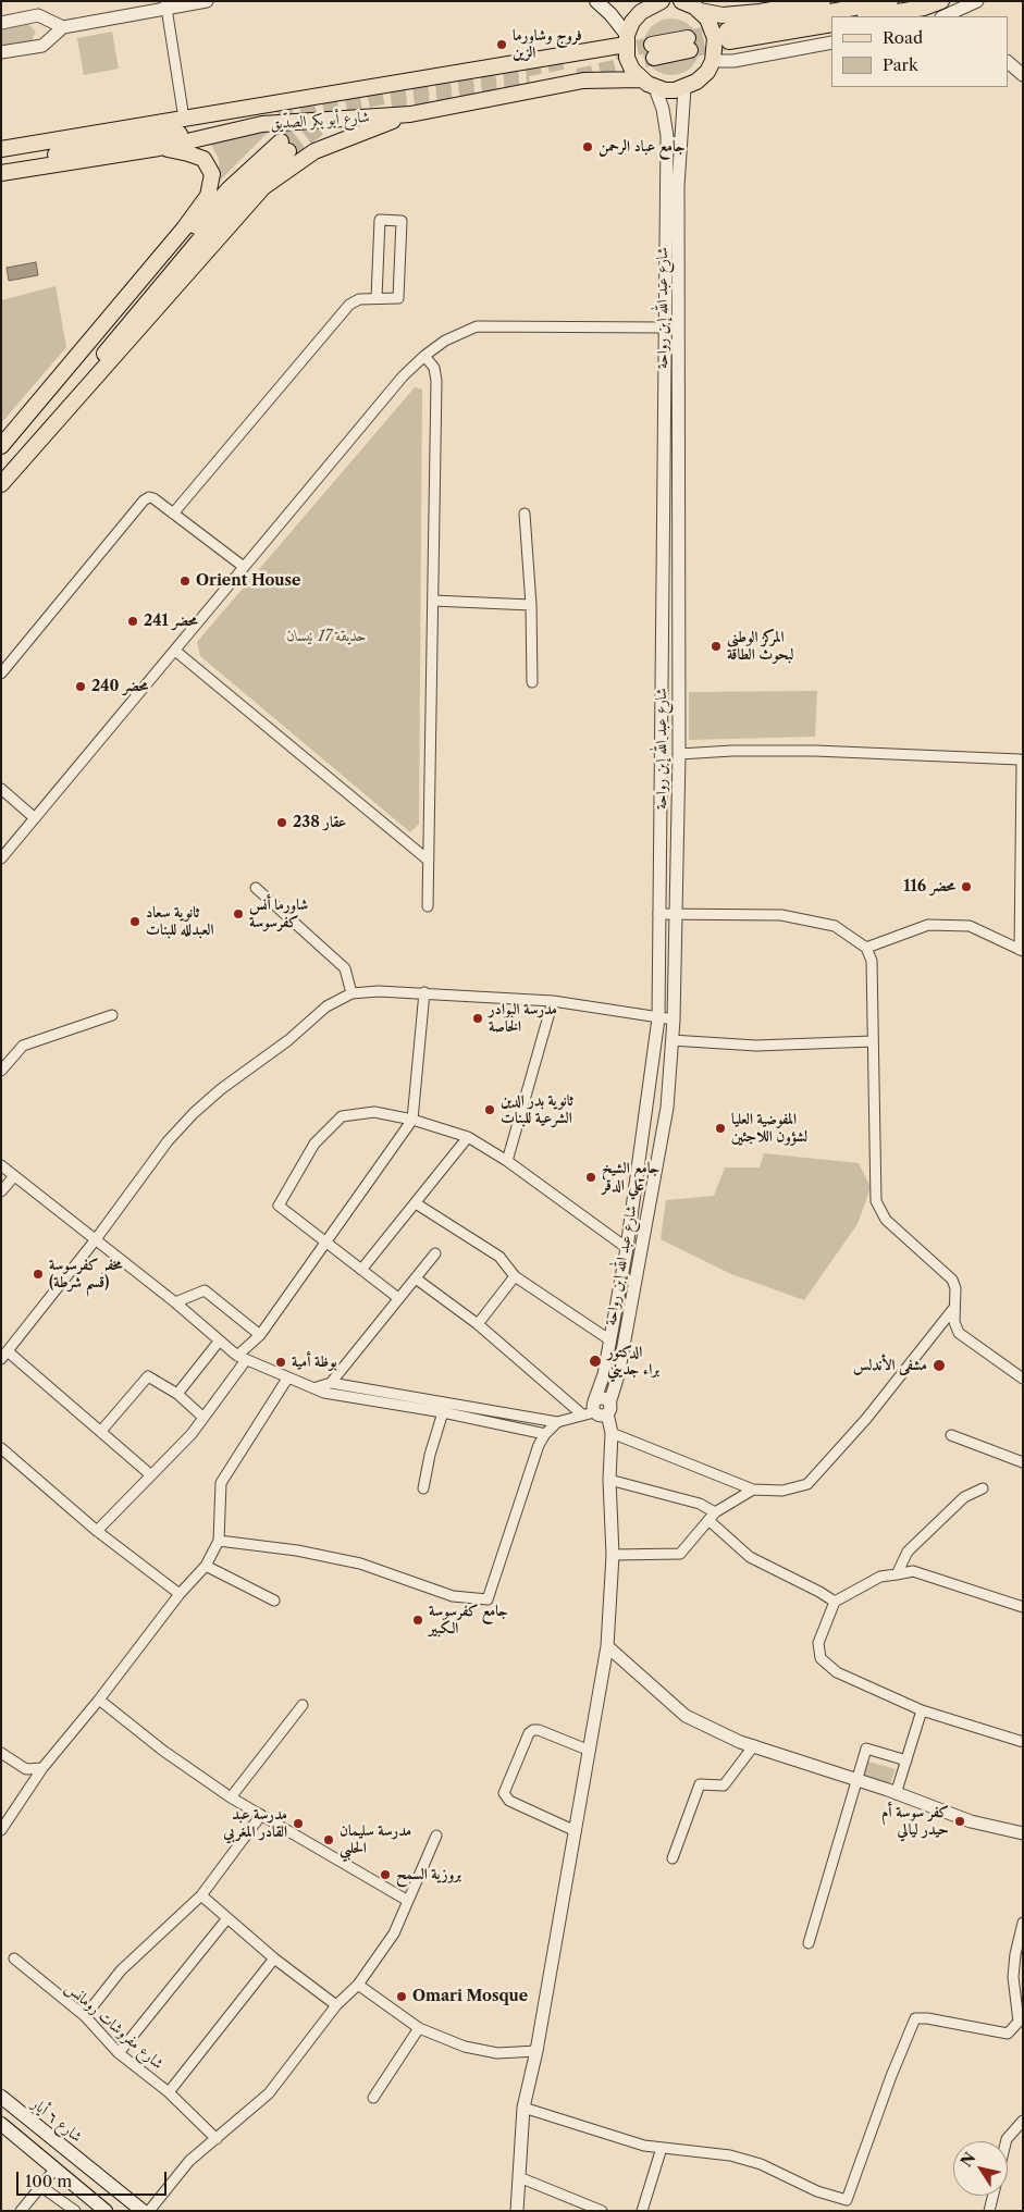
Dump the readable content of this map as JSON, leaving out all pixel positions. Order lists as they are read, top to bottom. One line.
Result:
{"streets":{"main road":["شارع أبو بكر الصدّيق","شارع ٦ أيار"],"street":["شارع عبد الله إبن رواحة","شارع مفروشات رومانس"]},"parks":["حديقة 17 نيسان"],"places":["فروج وشاورما الزين","جامع عباد الرحمن","Orient House","محضر 241","المركز الوطني لبحوث الطاقة","محضر 240","عقار 238","محضر 116","شاورما أنس كفرسوسة","ثانوية سعاد العبدلله للبنات","مدرسة البوادر الخاصة","ثانوية بدر الدين الشرعية للبنات","المفوضية العليا لشؤون اللاجئين","جامع الشيخ علي الدقر","مخفر كفرسوسة (قسم شرطة)","الدكتور براء جديني","بوظة أمية","مشفى الأندلس","جامع كفرسوسة الكبير","كفر سوسة أم حيدر ليالي","مدرسة عبد القادر المغربي","مدرسة سليمان الحلبي","بروزية السمح","Omari Mosque"],"legend":["Road","Park"],"scale_bar":"100 m","north":"top left"}
